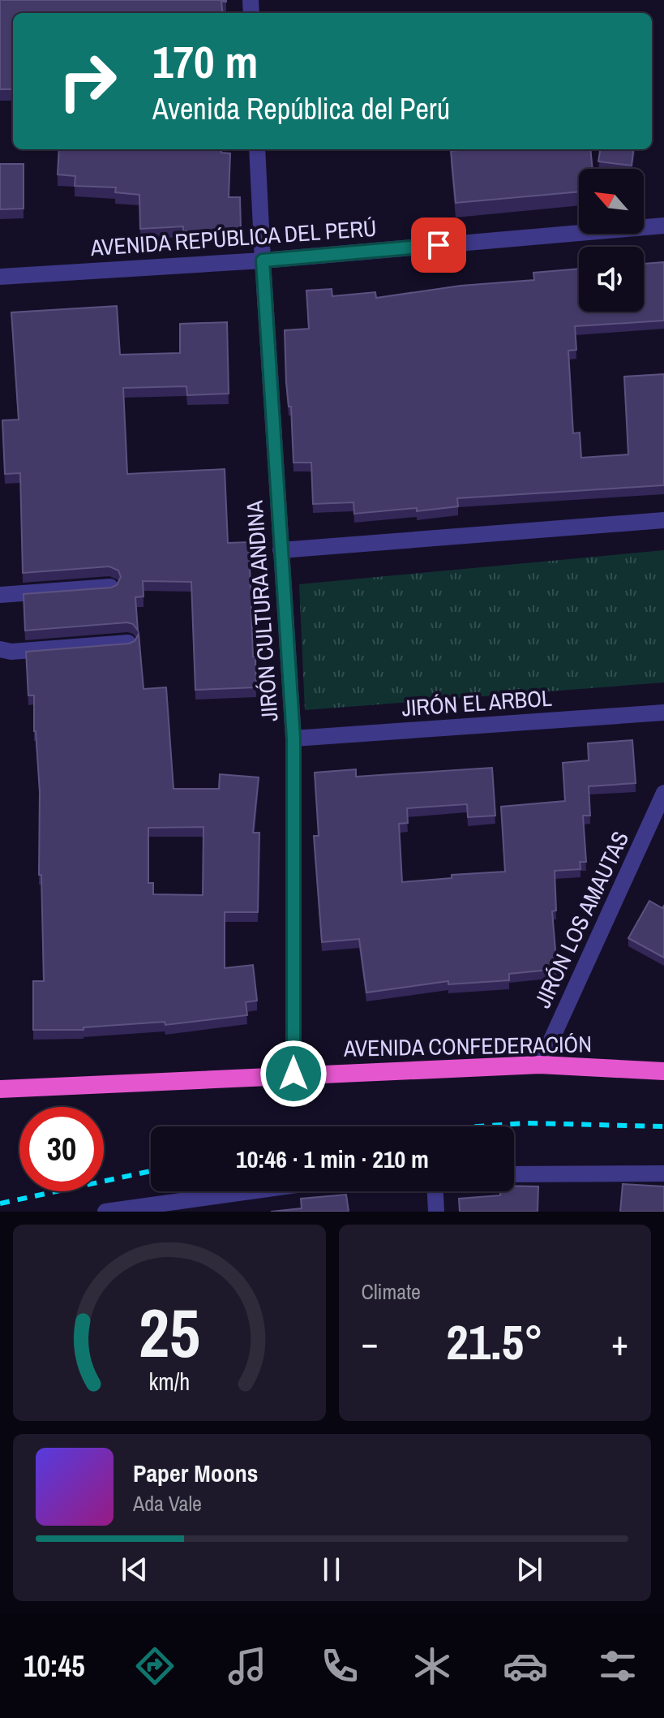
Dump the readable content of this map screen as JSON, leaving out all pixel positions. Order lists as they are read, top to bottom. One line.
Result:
{"streets":{"highway":["AVENIDA CONFEDERACIÓN"],"street":["AVENIDA REPÚBLICA DEL PERÚ","JIRÓN CULTURA ANDINA","JIRÓN EL ARBOL","JIRÓN LOS AMAUTAS"]},"crossings":[["AVENIDA REPÚBLICA DEL PERÚ","JIRÓN CULTURA ANDINA"],["JIRÓN CULTURA ANDINA","JIRÓN EL ARBOL"],["JIRÓN CULTURA ANDINA","AVENIDA CONFEDERACIÓN"],["JIRÓN LOS AMAUTAS","AVENIDA CONFEDERACIÓN"]],"north":"top left","page":{"turn":["170 m","Avenida República del Perú"],"limit":"30","trip":"10:46 · 1 min · 210 m","tile":"Climate","heat":["−","21.5°","+"],"song":["Paper Moons","Ada Vale"],"tabs":"10:45","gauge":["25","km/h"]}}
